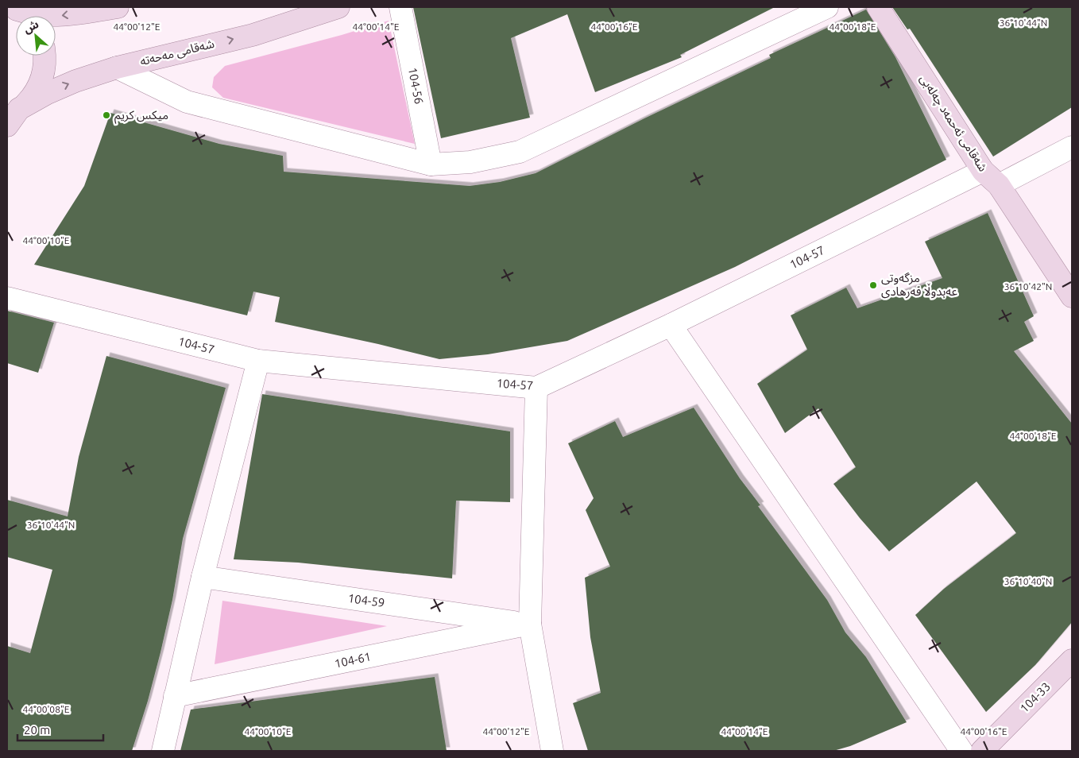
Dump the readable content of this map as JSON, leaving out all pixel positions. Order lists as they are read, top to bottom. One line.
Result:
{"streets":{"main road":["شەقامی مەحەتە","شەقامی ئەحمەد چەلەبی","104-33"],"street":["104-56","104-57","104-59","104-61"]},"crossings":[["شەقامی ئەحمەد چەلەبی","104-57"],["104-59","104-61"]],"one_way":["شەقامی مەحەتە"],"places":["ميكس كريم","مزگەوتی عەبدوڵا فەرهادی"],"scale_bar":"20 m","north":"top left","coordinates":["36°10'44\"N","44°00'12\"E","44°00'14\"E","44°00'16\"E","44°00'18\"E","44°00'10\"E","36°10'42\"N","36°10'40\"N","44°00'08\"E"]}
